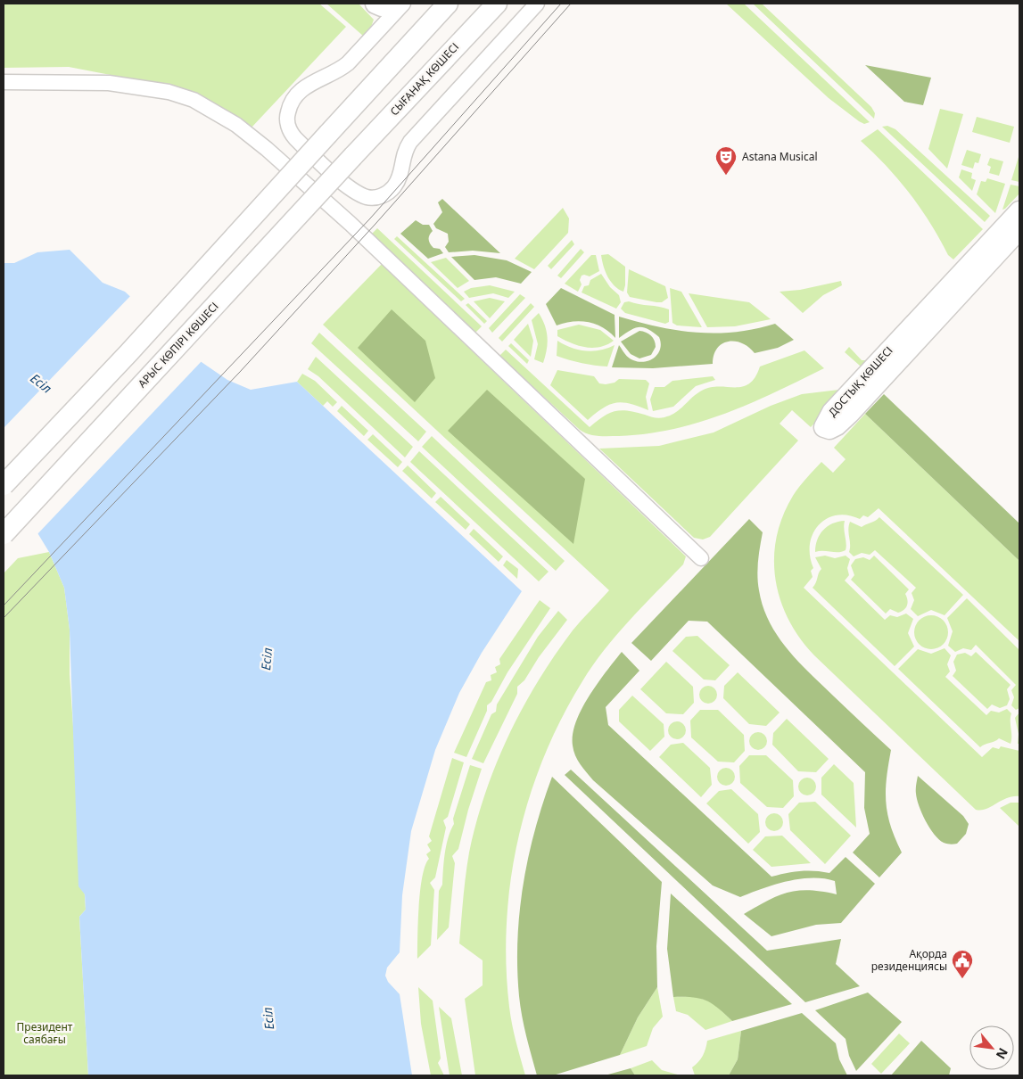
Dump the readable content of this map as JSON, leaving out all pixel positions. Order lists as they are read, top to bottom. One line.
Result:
{"streets":{"main road":["СЫҒАНАҚ КӨШЕСІ","АРЫС КӨПІРІ КӨШЕСІ","ДОСТЫҚ КӨШЕСІ"]},"crossings":[["СЫҒАНАҚ КӨШЕСІ","АРЫС КӨПІРІ КӨШЕСІ"]],"water":["Есіл"],"parks":["Президент саябағы"],"places":{"theatre":["Astana Musical"],"public building":["Ақорда резиденциясы"]},"north":"bottom right"}
